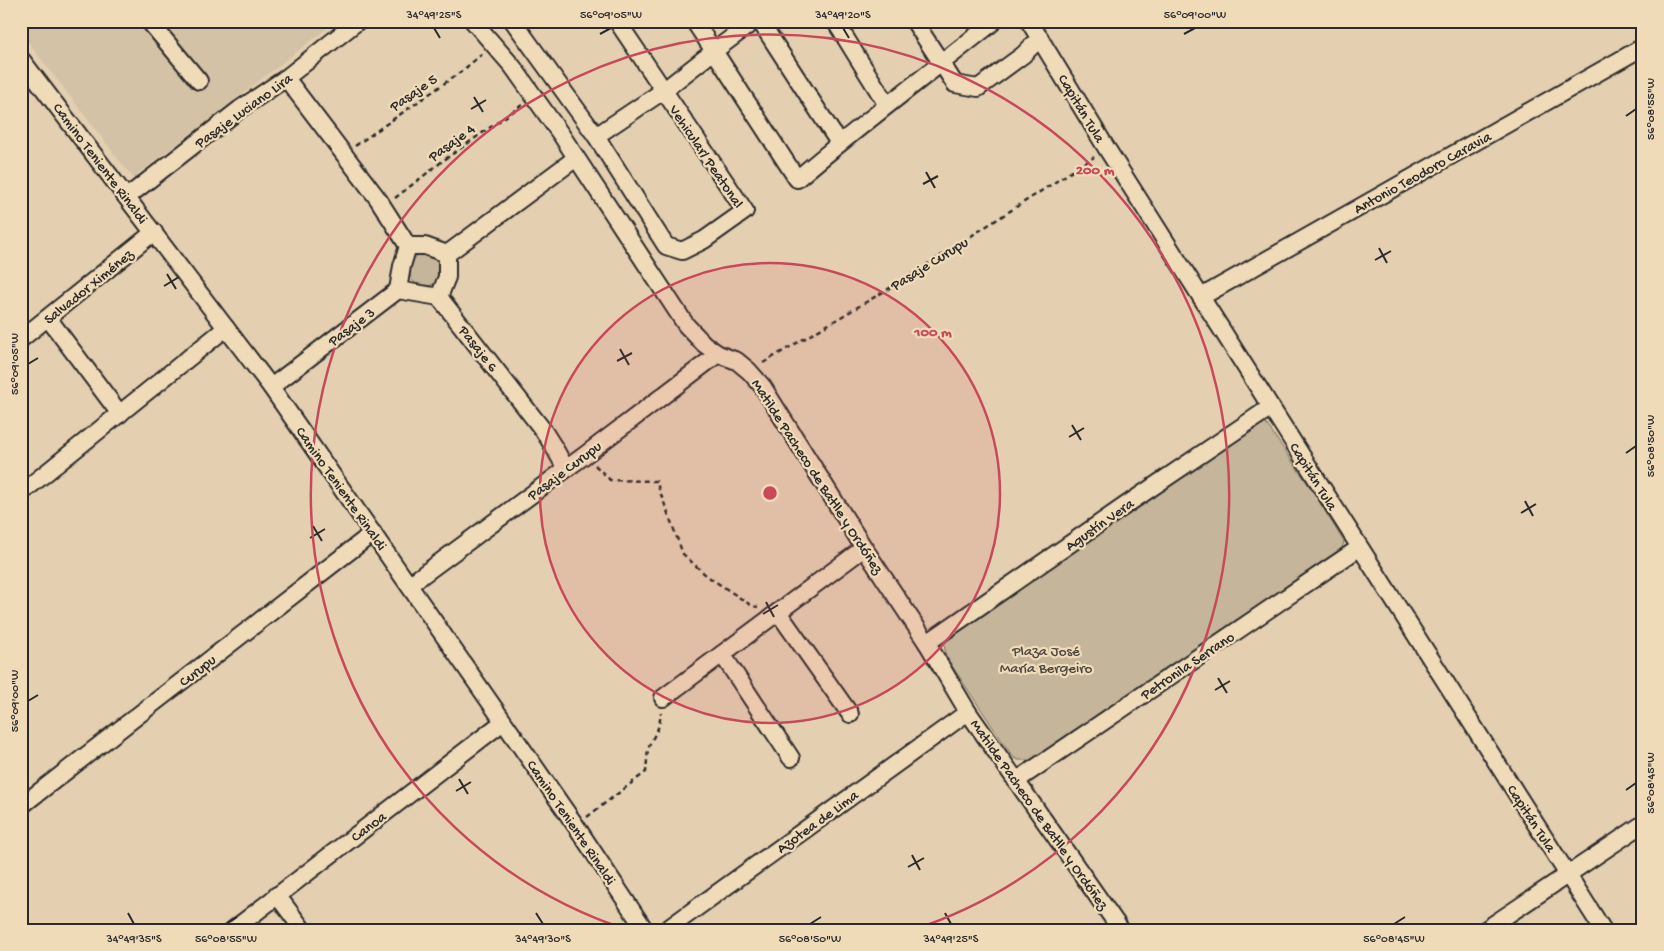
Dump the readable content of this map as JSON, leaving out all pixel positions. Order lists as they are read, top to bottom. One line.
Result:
{"streets":{"street":["Capitán Tula","Pasaje Luciano Lira","Vehicular/ Peatonal","Camino Teniente Rinaldi","Antonio Teodoro Caravia","Pasaje Curupu","Salvador Ximénez","Pasaje 3","Pasaje 6","Matilde Pacheco de Batlle y Ordóñez","Agustín Vera","Petronila Serrano","Curupu","Azotea de Lima","Canoa"],"path":["Pasaje 5","Pasaje 4"]},"crossings":[["Pasaje 5","Matilde Pacheco de Batlle y Ordóñez"],["Capitán Tula","Antonio Teodoro Caravia"],["Capitán Tula","Pasaje Curupu"],["Capitán Tula","Agustín Vera"],["Capitán Tula","Petronila Serrano"],["Pasaje Luciano Lira","Camino Teniente Rinaldi"],["Pasaje 4","Matilde Pacheco de Batlle y Ordóñez"],["Camino Teniente Rinaldi","Pasaje Curupu"],["Camino Teniente Rinaldi","Salvador Ximénez"],["Camino Teniente Rinaldi","Pasaje 3"],["Camino Teniente Rinaldi","Curupu"],["Camino Teniente Rinaldi","Canoa"],["Pasaje Curupu","Pasaje 6"],["Pasaje Curupu","Matilde Pacheco de Batlle y Ordóñez"],["Matilde Pacheco de Batlle y Ordóñez","Agustín Vera"],["Matilde Pacheco de Batlle y Ordóñez","Petronila Serrano"],["Matilde Pacheco de Batlle y Ordóñez","Azotea de Lima"]],"parks":["Plaza José María Bergeiro"],"coordinates":["34°49'25\"S","56°09'05\"W","34°49'20\"S","56°09'00\"W","56°08'55\"W","56°08'50\"W","56°08'45\"W","34°49'35\"S","34°49'30\"S"],"rings":["200 m","100 m"]}
